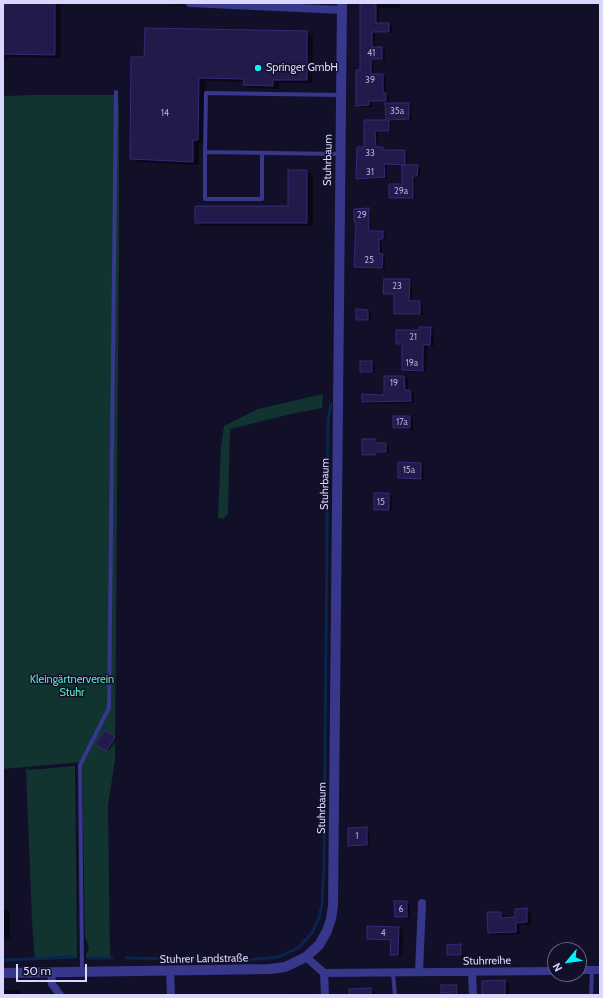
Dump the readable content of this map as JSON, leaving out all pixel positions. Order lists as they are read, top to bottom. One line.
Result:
{"streets":{"street":["Stuhrbaum","Stuhrer Landstraße","Stuhrreihe"]},"crossings":[["Stuhrbaum","Stuhrer Landstraße"]],"parks":["Kleingärtnerverein Stuhr"],"places":["Springer GmbH"],"house_numbers":["41","39","35a","14","33","31","29a","29","25","23","21","19a","19","17a","15a","15","1","6","4"],"scale_bar":"50 m","north":"bottom left"}
